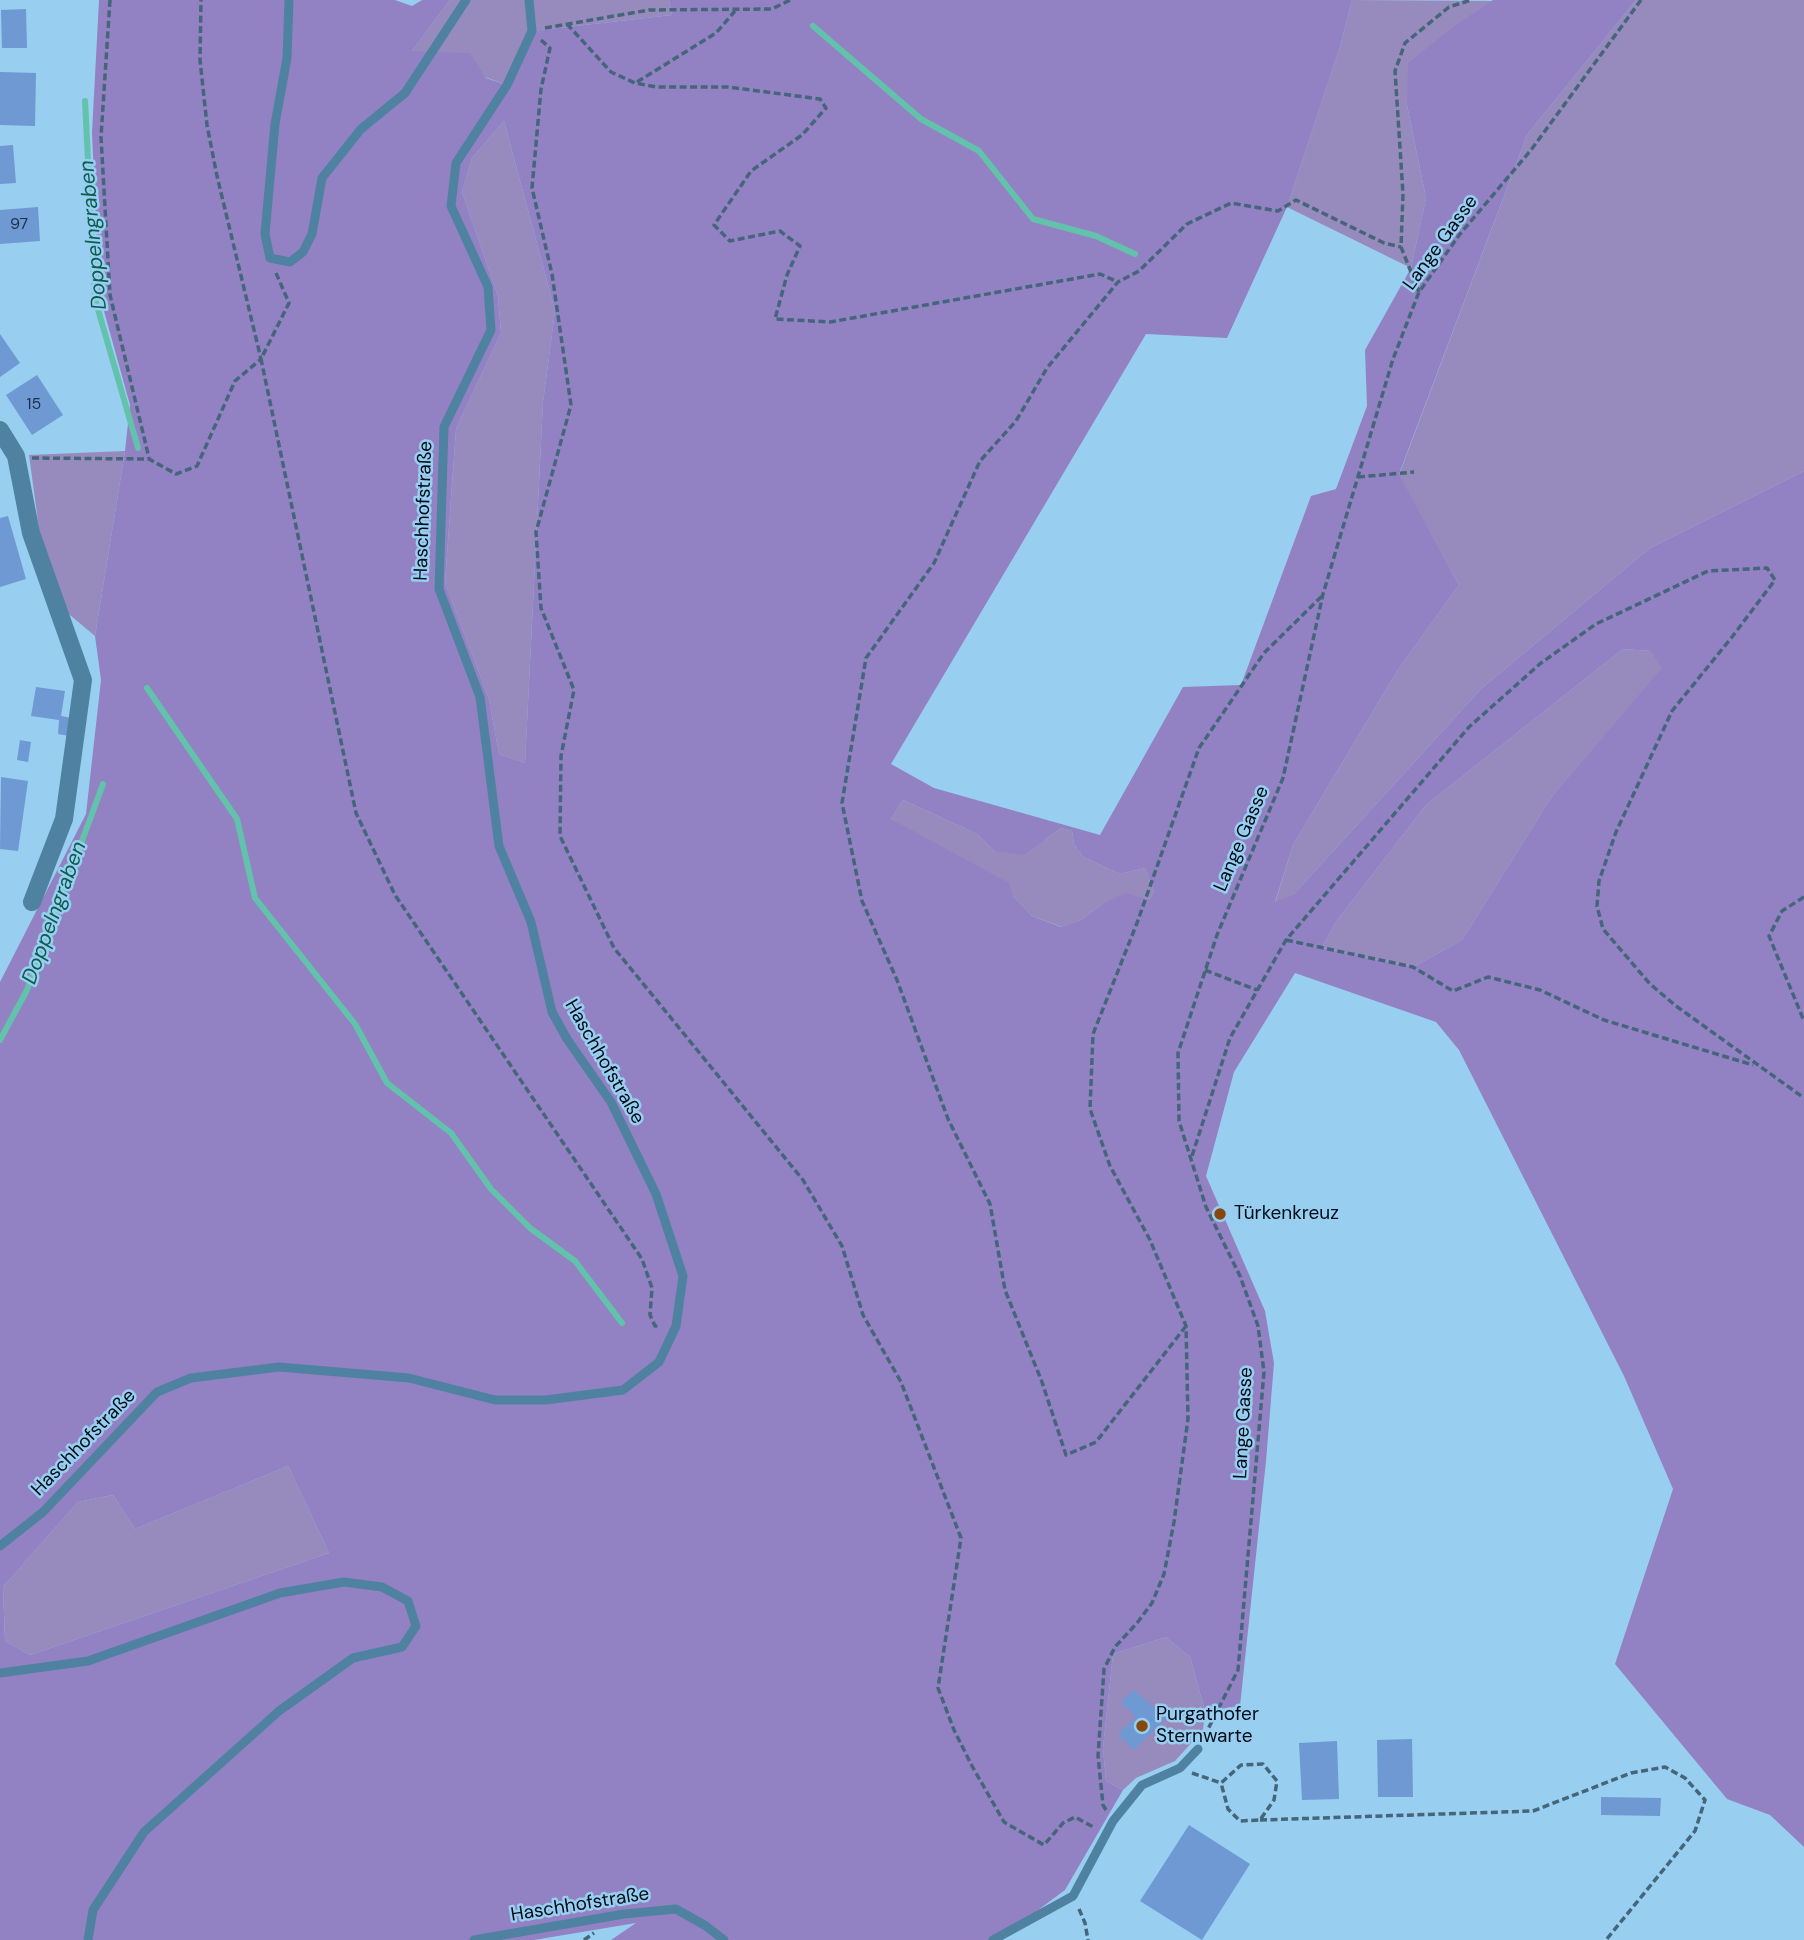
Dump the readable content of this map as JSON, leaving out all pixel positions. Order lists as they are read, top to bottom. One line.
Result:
{"streets":{"lane":["Haschhofstraße"],"path":["Lange Gasse"]},"water":["Doppelngraben"],"places":["Türkenkreuz","Purgathofer Sternwarte"],"house_numbers":["97","15"]}
